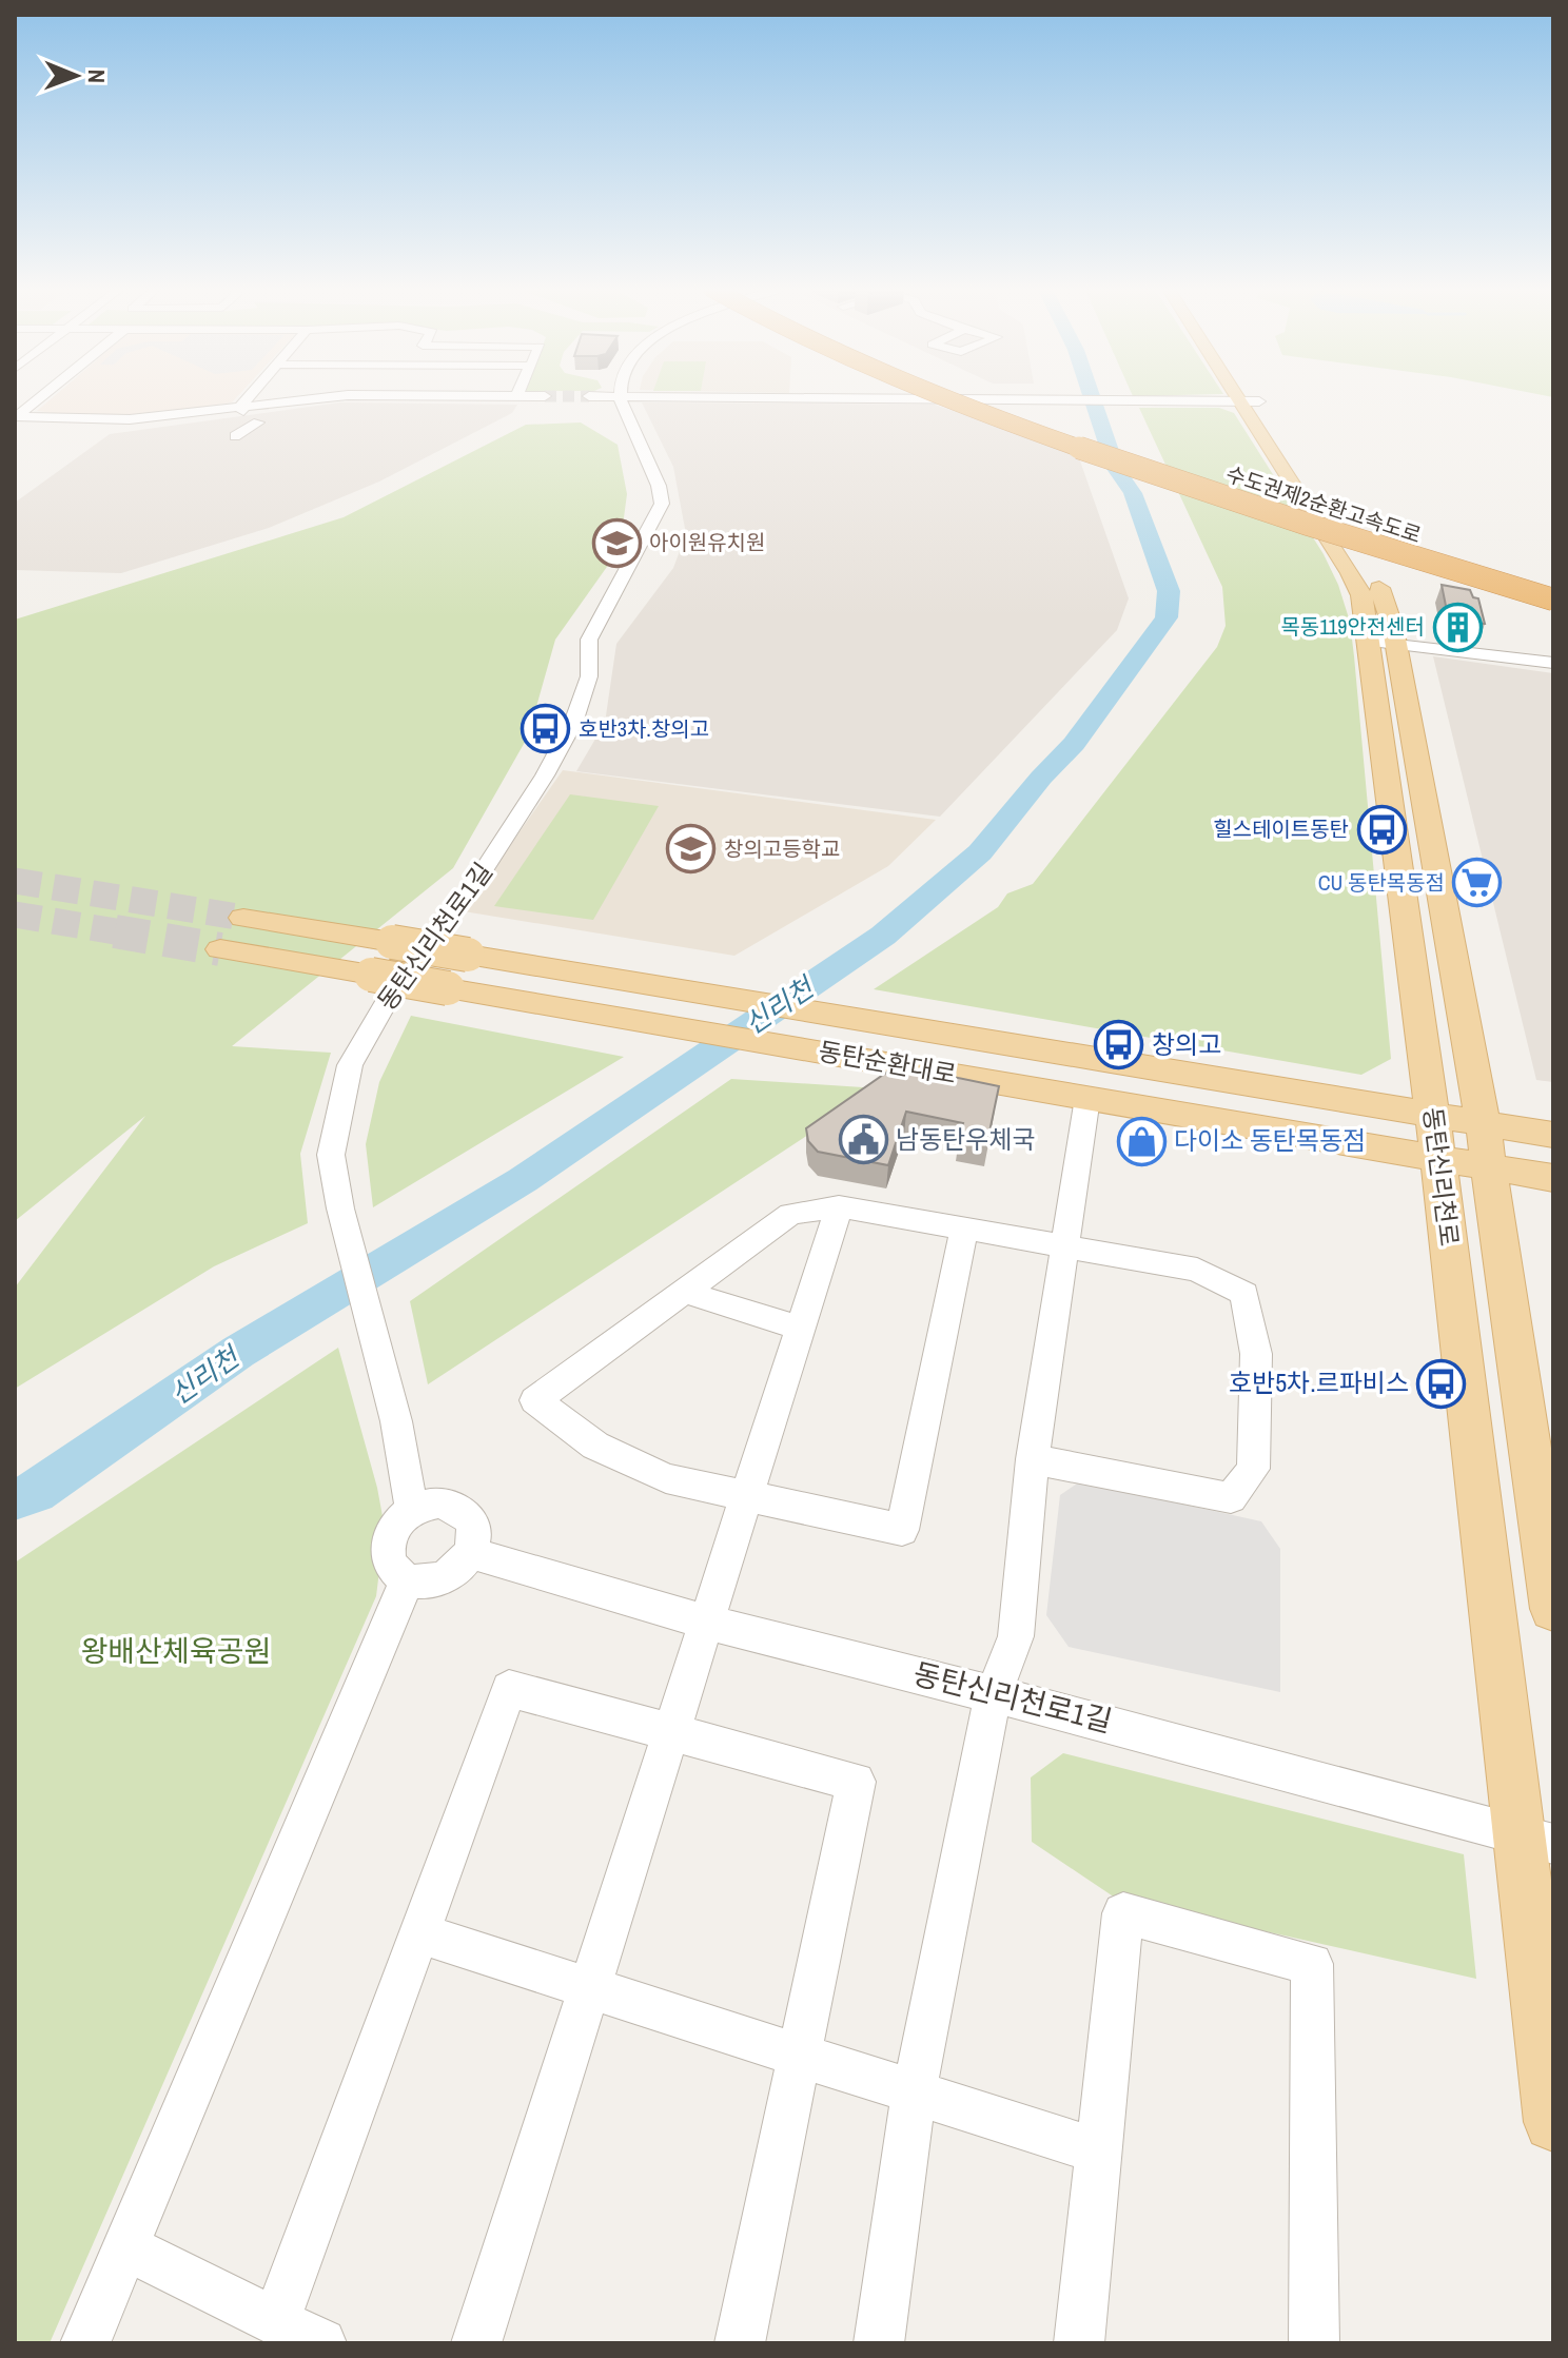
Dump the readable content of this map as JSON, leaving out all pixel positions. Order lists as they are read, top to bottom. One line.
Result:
{"streets":{"highway":["수도권제2순환고속도로"],"main road":["동탄순환대로","동탄신리천로"],"street":["동탄신리천로1길"]},"crossings":[["동탄신리천로1길","동탄신리천로"],["동탄순환대로","동탄신리천로"]],"water":["신리천"],"parks":["왕배산체육공원"],"places":{"school or university":["아이원유치원","창의고등학교"],"building":["목동119안전센터"],"bus stop":["호반3차.창의고","힐스테이트동탄","창의고","호반5차.르파비스"],"supermarket":["CU 동탄목동점"],"public building":["남동탄우체국"],"shop":["다이소 동탄목동점"]},"north":"right"}
